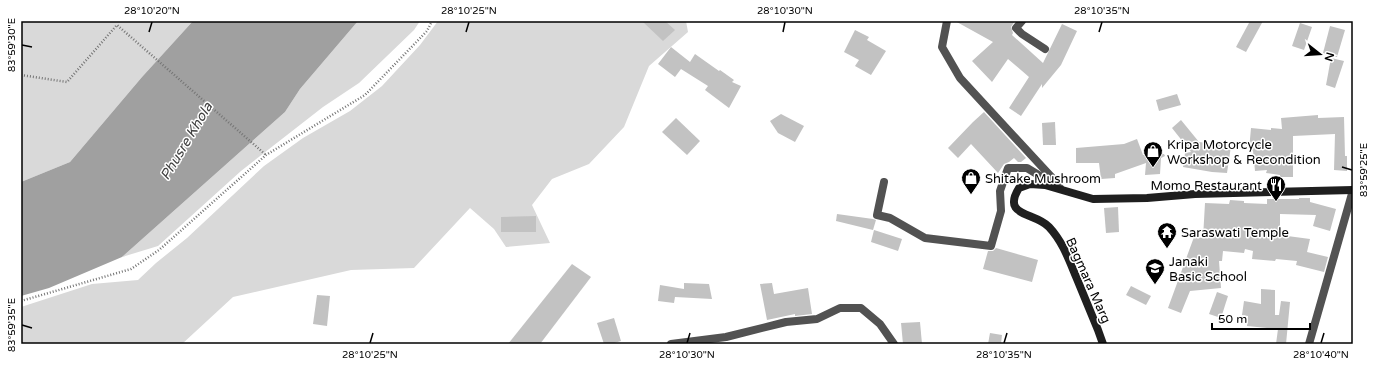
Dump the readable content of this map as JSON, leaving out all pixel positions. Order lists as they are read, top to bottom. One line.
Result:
{"streets":{"main road":["Bagmara Marg"]},"water":["Phusre Khola"],"places":{"shop":["Kripa Motorcycle Workshop & Recondition","Shitake Mushroom"],"restaurant":["Momo Restaurant"],"temple":["Saraswati Temple"],"school or university":["Janaki Basic School"]},"scale_bar":"50 m","north":"right","coordinates":["28°10'20\"N","28°10'25\"N","28°10'30\"N","28°10'35\"N","83°59'30\"E","83°59'25\"E","83°59'35\"E","28°10'40\"N"]}
